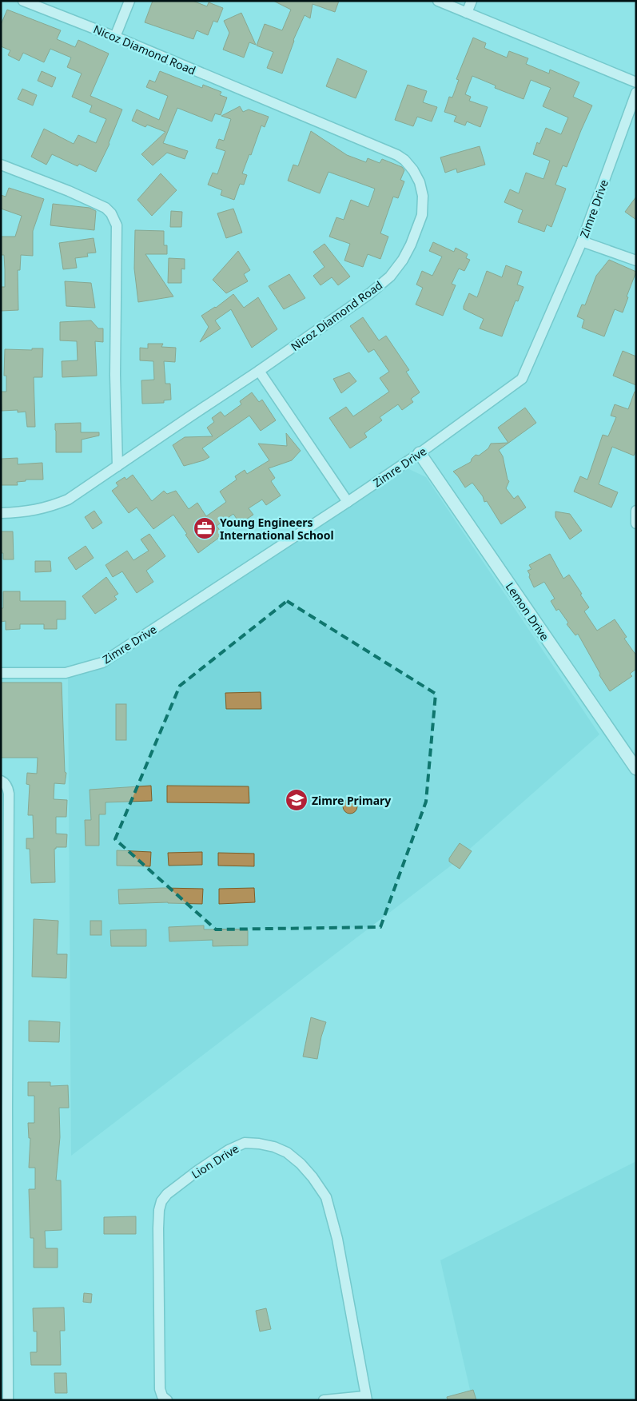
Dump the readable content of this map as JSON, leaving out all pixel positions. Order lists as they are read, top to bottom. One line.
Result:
{"streets":{"street":["Nicoz Diamond Road","Zimre Drive","Lemon Drive","Lion Drive"]},"crossings":[["Zimre Drive","Lemon Drive"]],"places":{"office":["Young Engineers International School"],"school or university":["Zimre Primary"]}}
